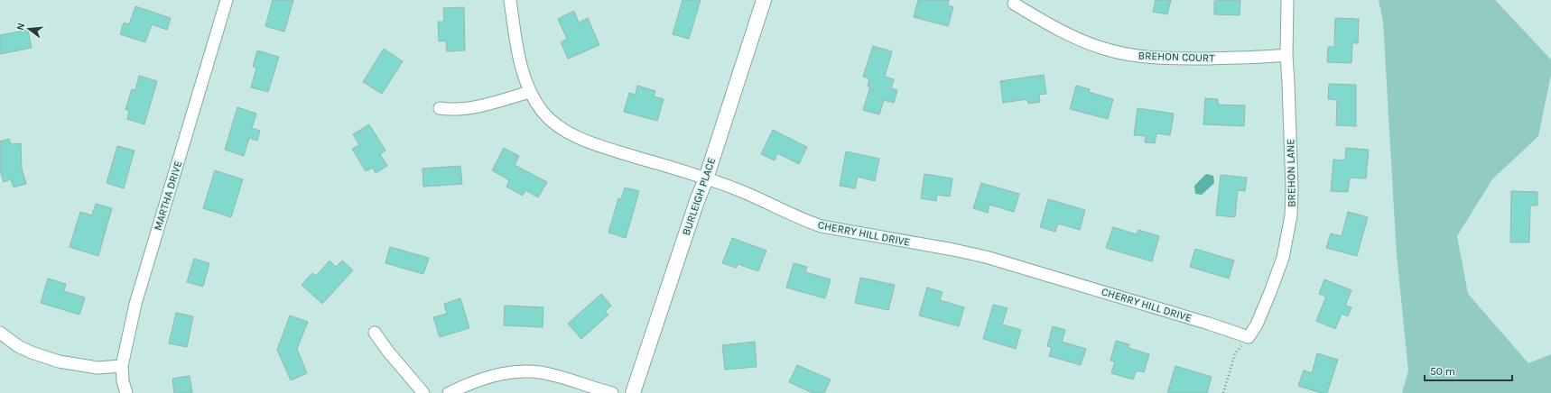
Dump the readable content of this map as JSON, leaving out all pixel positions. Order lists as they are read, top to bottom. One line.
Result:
{"streets":{"street":["BREHON COURT","BREHON LANE","MARTHA DRIVE","BURLEIGH PLACE","CHERRY HILL DRIVE"]},"crossings":[["BREHON COURT","BREHON LANE"],["BREHON LANE","CHERRY HILL DRIVE"],["BURLEIGH PLACE","CHERRY HILL DRIVE"]],"scale_bar":"50 m","north":"left"}
